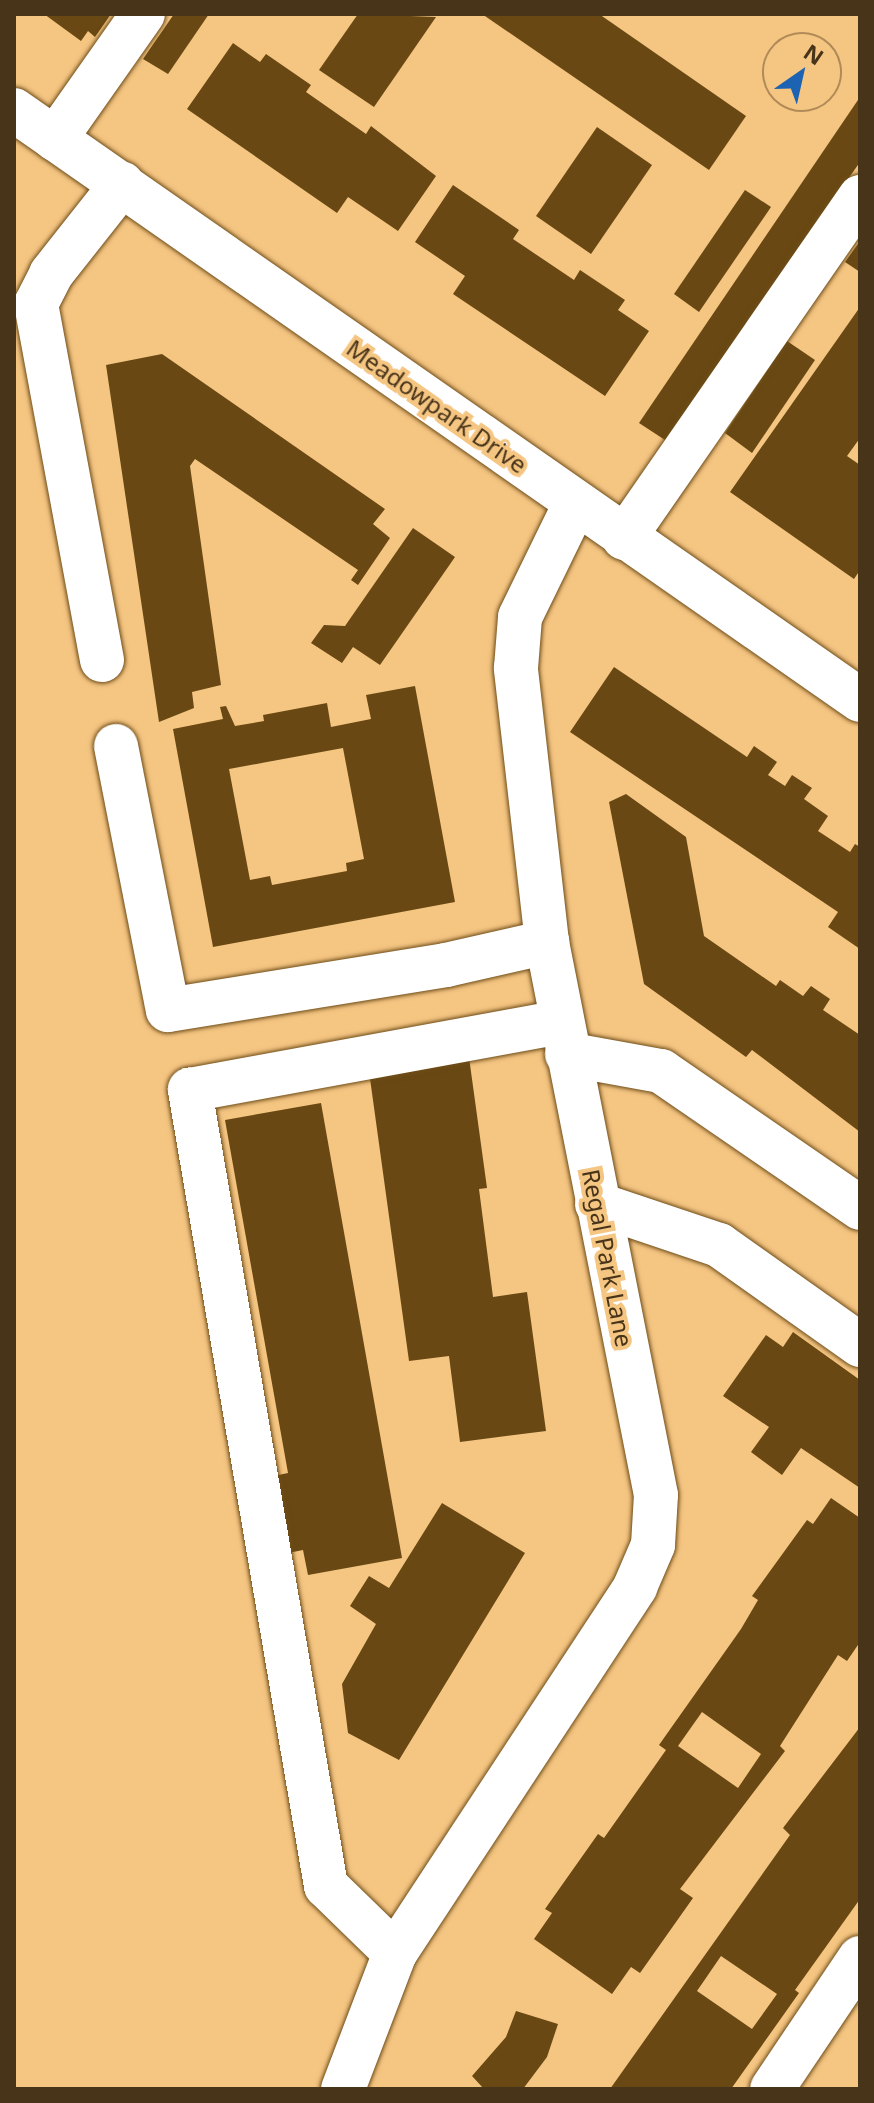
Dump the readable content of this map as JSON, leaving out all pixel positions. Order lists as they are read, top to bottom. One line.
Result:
{"streets":{"street":["Meadowpark Drive","Regal Park Lane"]},"crossings":[["Meadowpark Drive","Regal Park Lane"]],"north":"top right"}
